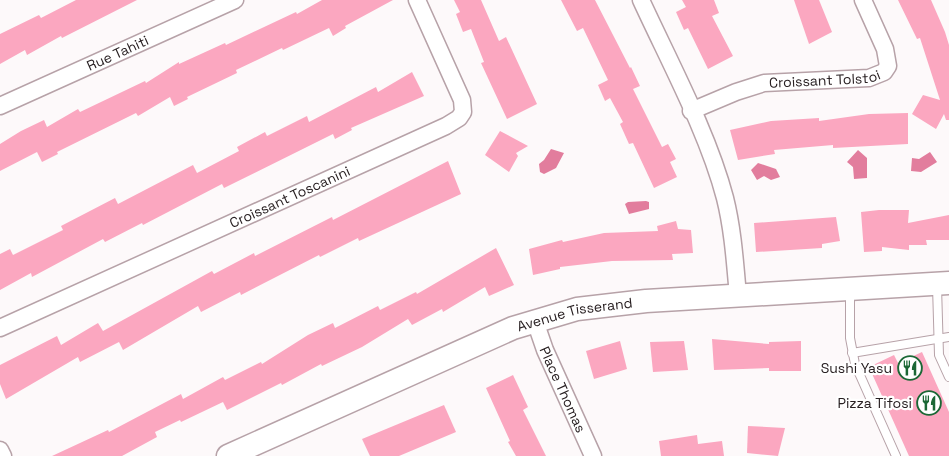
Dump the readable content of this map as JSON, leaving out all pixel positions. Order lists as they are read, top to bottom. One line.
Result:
{"streets":{"street":["Rue Tahiti","Croissant Tolstoi","Croissant Toscanini","Avenue Tisserand","Place Thomas"]},"crossings":[["Avenue Tisserand","Place Thomas"]],"places":{"restaurant":["Sushi Yasu","Pizza Tifosi"]}}
